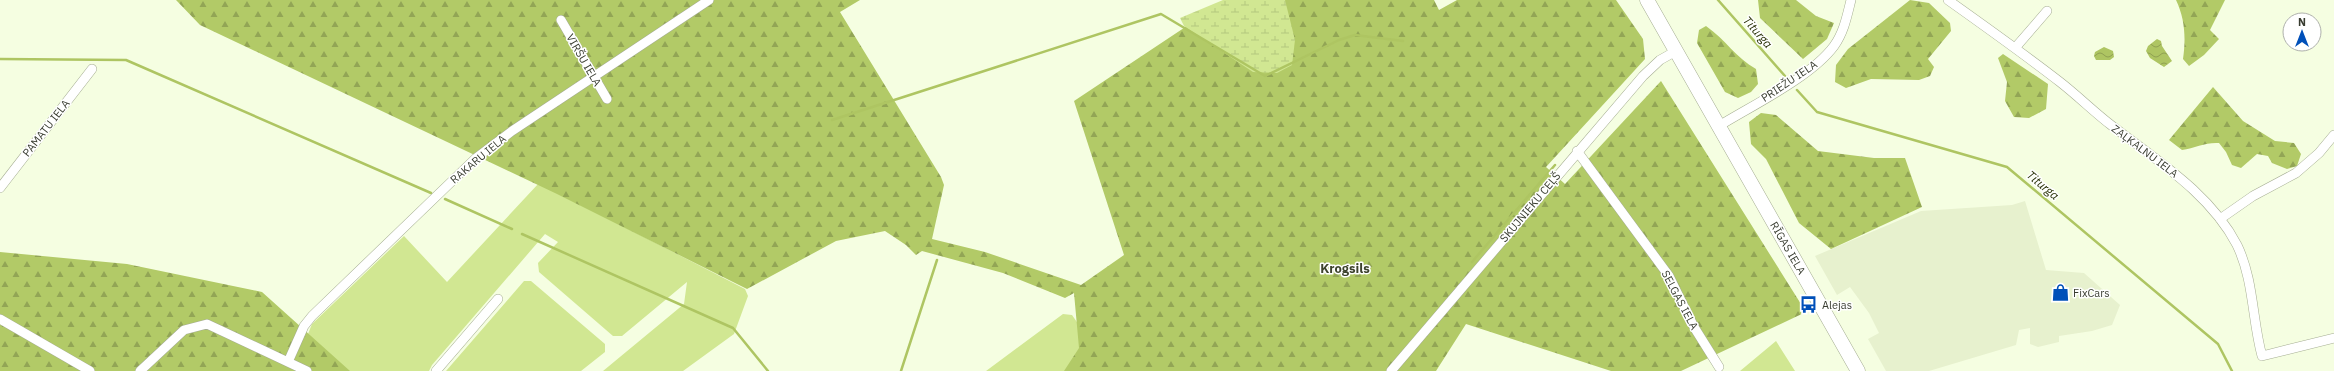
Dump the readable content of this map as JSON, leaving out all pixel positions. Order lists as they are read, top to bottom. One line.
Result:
{"streets":{"main road":["RĪGAS IELA"],"street":["VIRŠU IELA","PRIEŽU IELA","PAMATU IELA","ZAĻKALNU IELA","RAKARU IELA","SKUJNIEKU CEĻŠ","SELGAS IELA"]},"crossings":[["VIRŠU IELA","RAKARU IELA"],["PRIEŽU IELA","RĪGAS IELA"],["SKUJNIEKU CEĻŠ","RĪGAS IELA"],["SKUJNIEKU CEĻŠ","SELGAS IELA"]],"districts":["Krogsils"],"water":["Titurga"],"places":{"shop":["FixCars"],"bus stop":["Alejas"]},"north":"top"}
